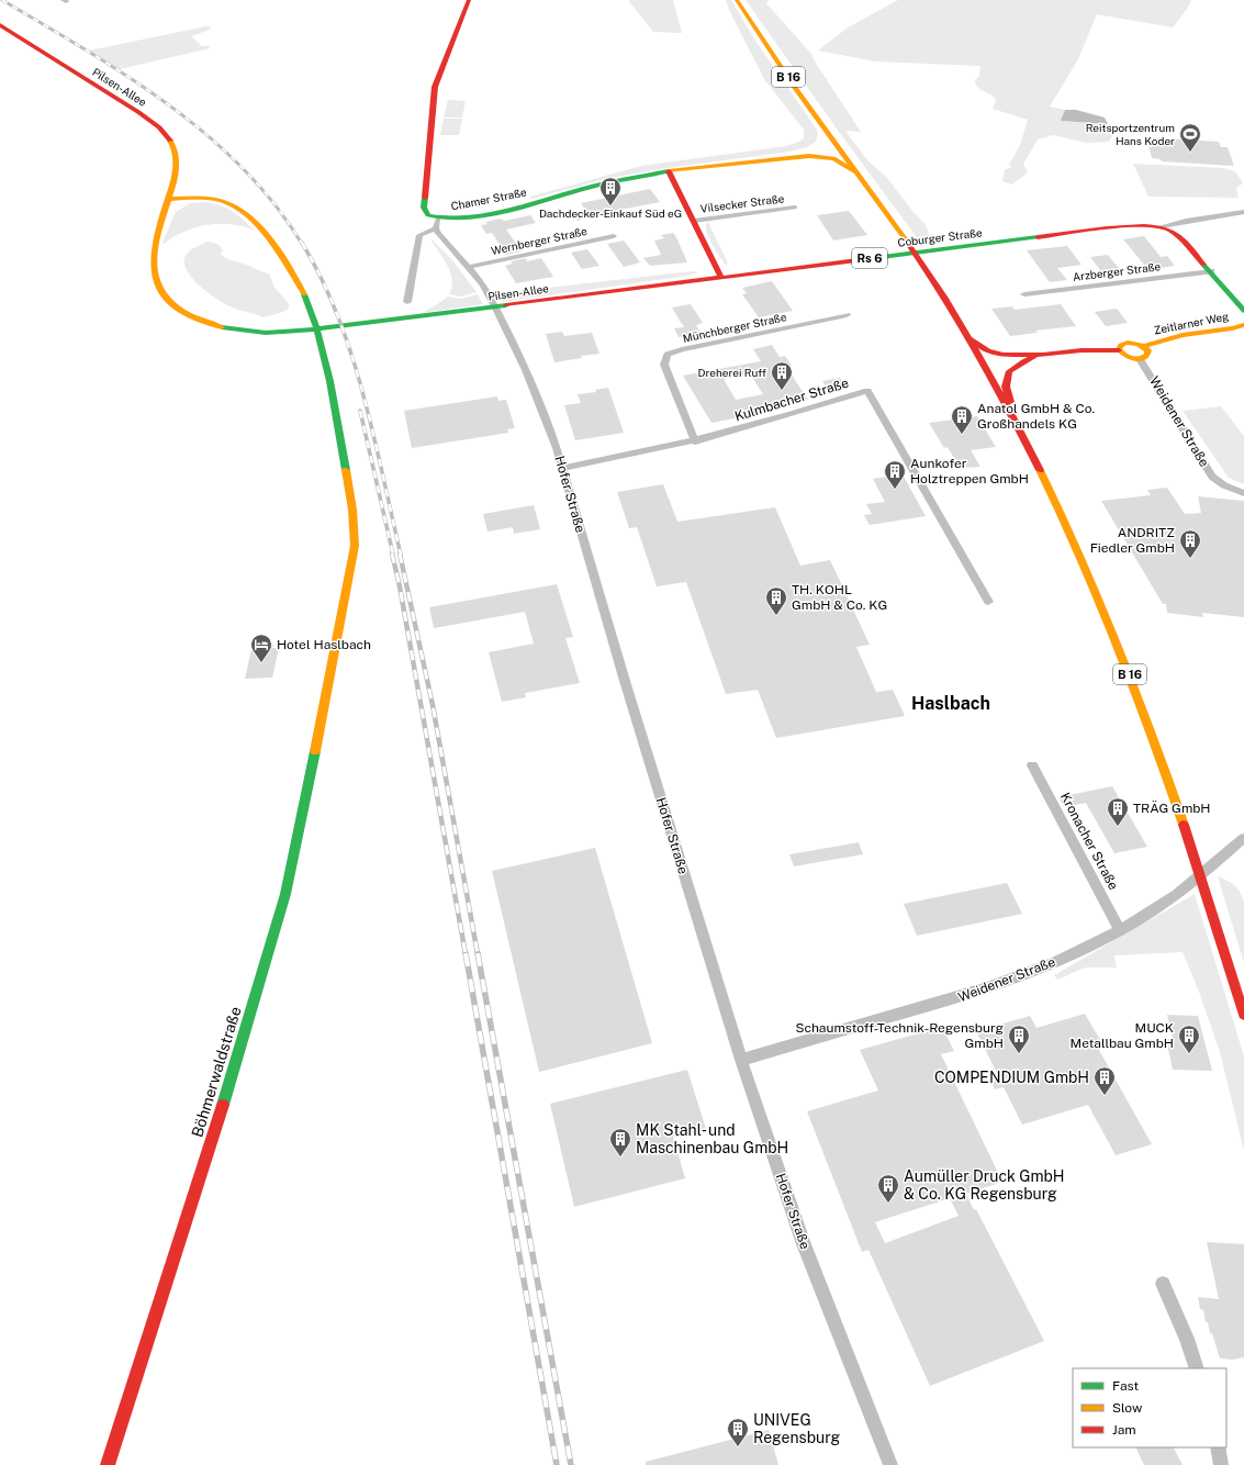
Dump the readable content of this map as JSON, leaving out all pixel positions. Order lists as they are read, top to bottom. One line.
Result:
{"streets":{"main road":["B 16","Pilsen-Allee","Chamer Straße","Coburger Straße","Rs 6","Zeitlarner Weg","Böhmerwaldstraße"],"street":["Vilsecker Straße","Wernberger Straße","Arzberger Straße","Münchberger Straße","Kulmbacher Straße","Weidener Straße","Hofer Straße","Kronacher Straße"]},"crossings":[["B 16","Chamer Straße"],["Pilsen-Allee","Coburger Straße"],["Chamer Straße","Hofer Straße"],["Wernberger Straße","Hofer Straße"],["Münchberger Straße","Kulmbacher Straße"],["Kulmbacher Straße","Hofer Straße"],["Weidener Straße","Hofer Straße"],["Weidener Straße","Kronacher Straße"]],"districts":["Haslbach"],"places":{"sports":["Reitsportzentrum Hans Koder"],"building":["Dachdecker-Einkauf Süd eG","Dreherei Ruff","Anatol GmbH & Co. Großhandels KG","Aunkofer Holztreppen GmbH","ANDRITZ Fiedler GmbH","TH. KOHL GmbH & Co. KG","TRÄG GmbH","Schaumstoff-Technik-Regensburg GmbH","MUCK Metallbau GmbH","COMPENDIUM GmbH","MK Stahl- und Maschinenbau GmbH","Aumüller Druck GmbH & Co. KG Regensburg","UNIVEG Regensburg"],"hotel":["Hotel Haslbach"]},"legend":["Fast","Slow","Jam"]}
